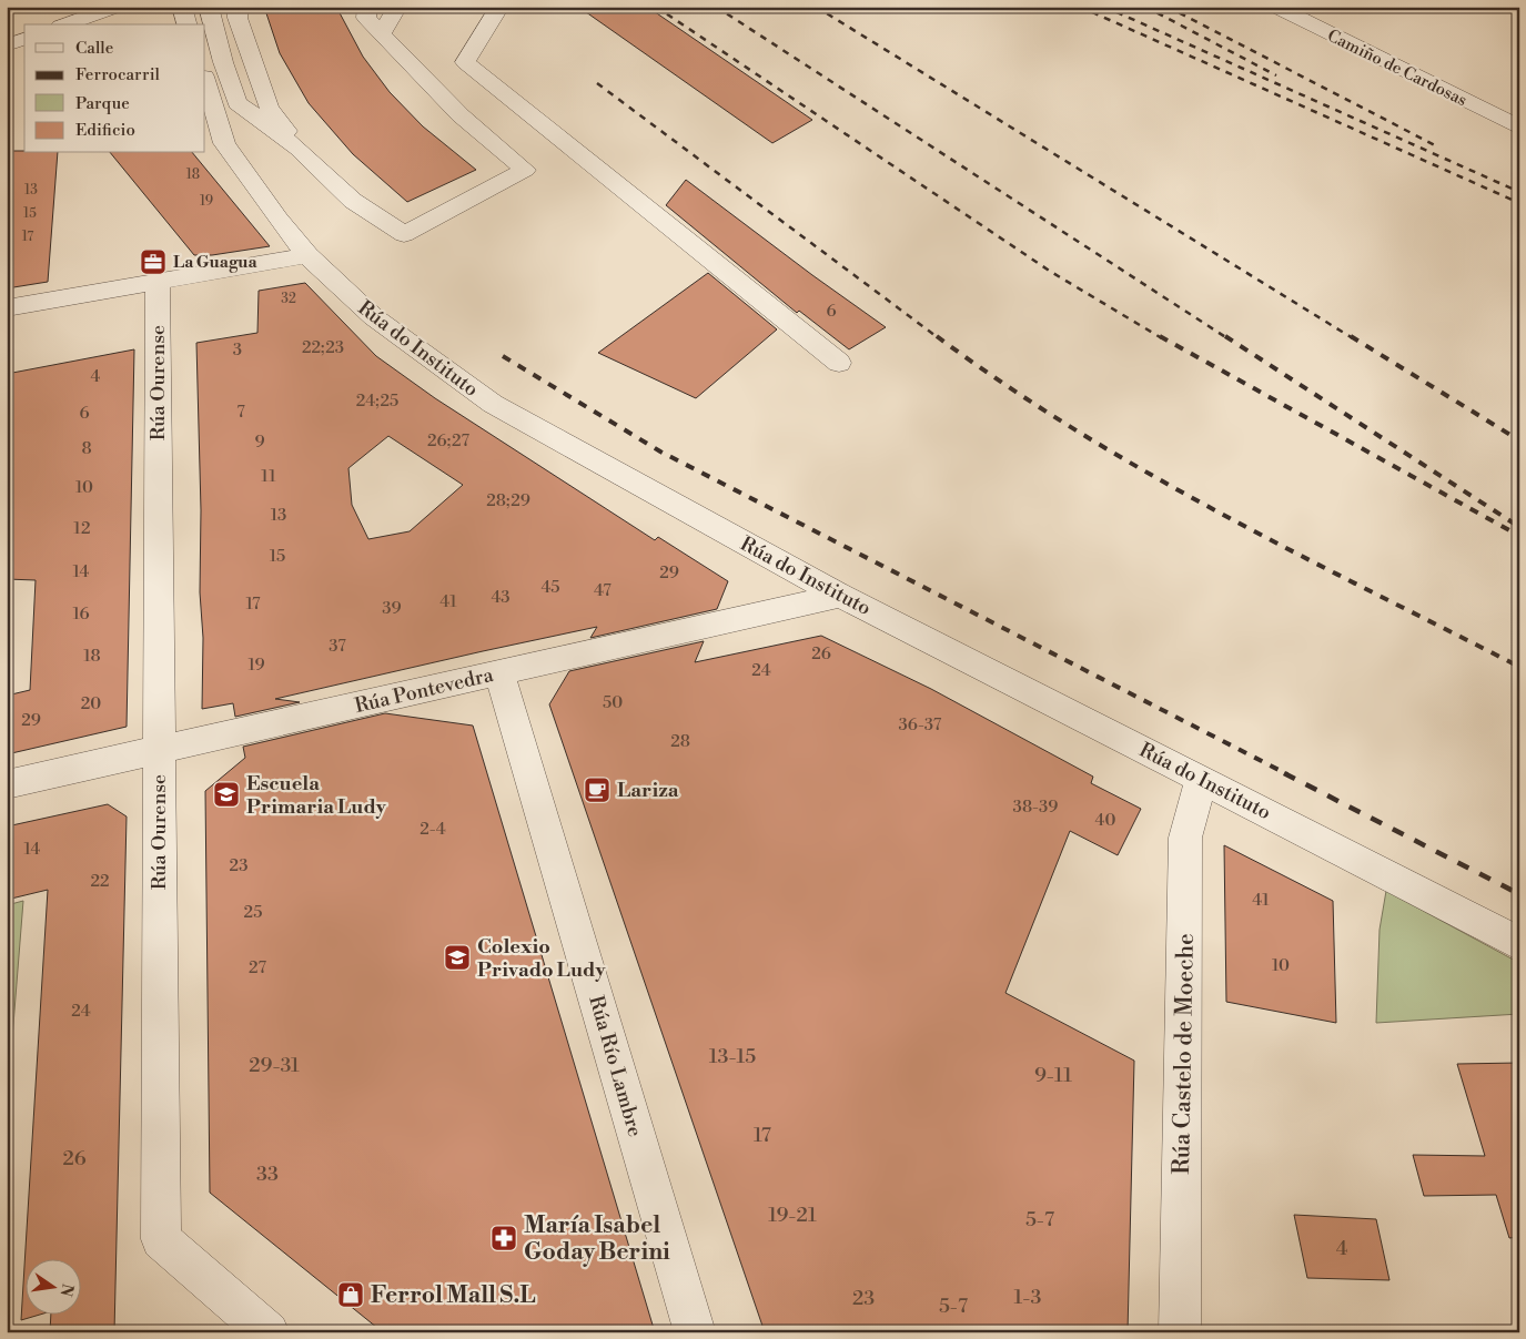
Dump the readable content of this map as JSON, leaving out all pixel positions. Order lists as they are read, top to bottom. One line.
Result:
{"streets":{"street":["Camiño de Cardosas","Rúa do Instituto","Rúa Ourense","Rúa Pontevedra","Rúa Castelo de Moeche","Rúa Río Lambre"]},"crossings":[["Rúa do Instituto","Rúa Pontevedra"],["Rúa do Instituto","Rúa Castelo de Moeche"],["Rúa Ourense","Rúa Pontevedra"],["Rúa Pontevedra","Rúa Río Lambre"]],"places":{"office":["La Guagua"],"cafe":["Lariza"],"school or university":["Escuela Primaria Ludy","Colexio Privado Ludy"],"pharmacy":["María Isabel Goday Berini"],"shop":["Ferrol Mall S.L"]},"house_numbers":["18","13","19","15","17","32","6","22;23","3","4","24;25","7","6","26;27","9","8","11","10","28;29","13","12","15","14","29","45","47","43","41","17","39","16","37","26","18","19","24","50","20","29","36-37","28","38-39","40","2-4","14","23","22","41","25","10","27","24","13-15","29-31","9-11","17","26","33","19-21","5-7","4","1-3","23","5-7"],"legend":["Calle","Ferrocarril","Parque","Edificio"],"north":"right"}
